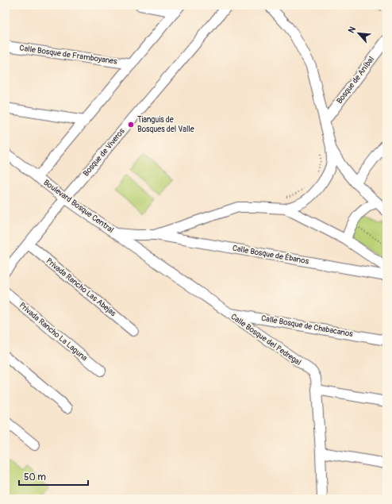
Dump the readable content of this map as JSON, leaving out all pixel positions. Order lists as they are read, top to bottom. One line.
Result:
{"streets":{"street":["Calle Bosque de Framboyanes","Bosque de Aníbal","Bosque de Viveros","Boulevard Bosque Central","Calle Bosque de Ébanos","Privada Rancho Las Abejas","Calle Bosque de Chabacanos","Privada Rancho La Laguna","Calle Bosque del Pedregal"]},"crossings":[["Bosque de Viveros","Boulevard Bosque Central"],["Bosque de Viveros","Privada Rancho Las Abejas"],["Boulevard Bosque Central","Calle Bosque de Ébanos"],["Boulevard Bosque Central","Calle Bosque del Pedregal"],["Calle Bosque de Chabacanos","Calle Bosque del Pedregal"]],"places":["Tianguis de Bosques del Valle"],"scale_bar":"50 m","north":"top left"}
